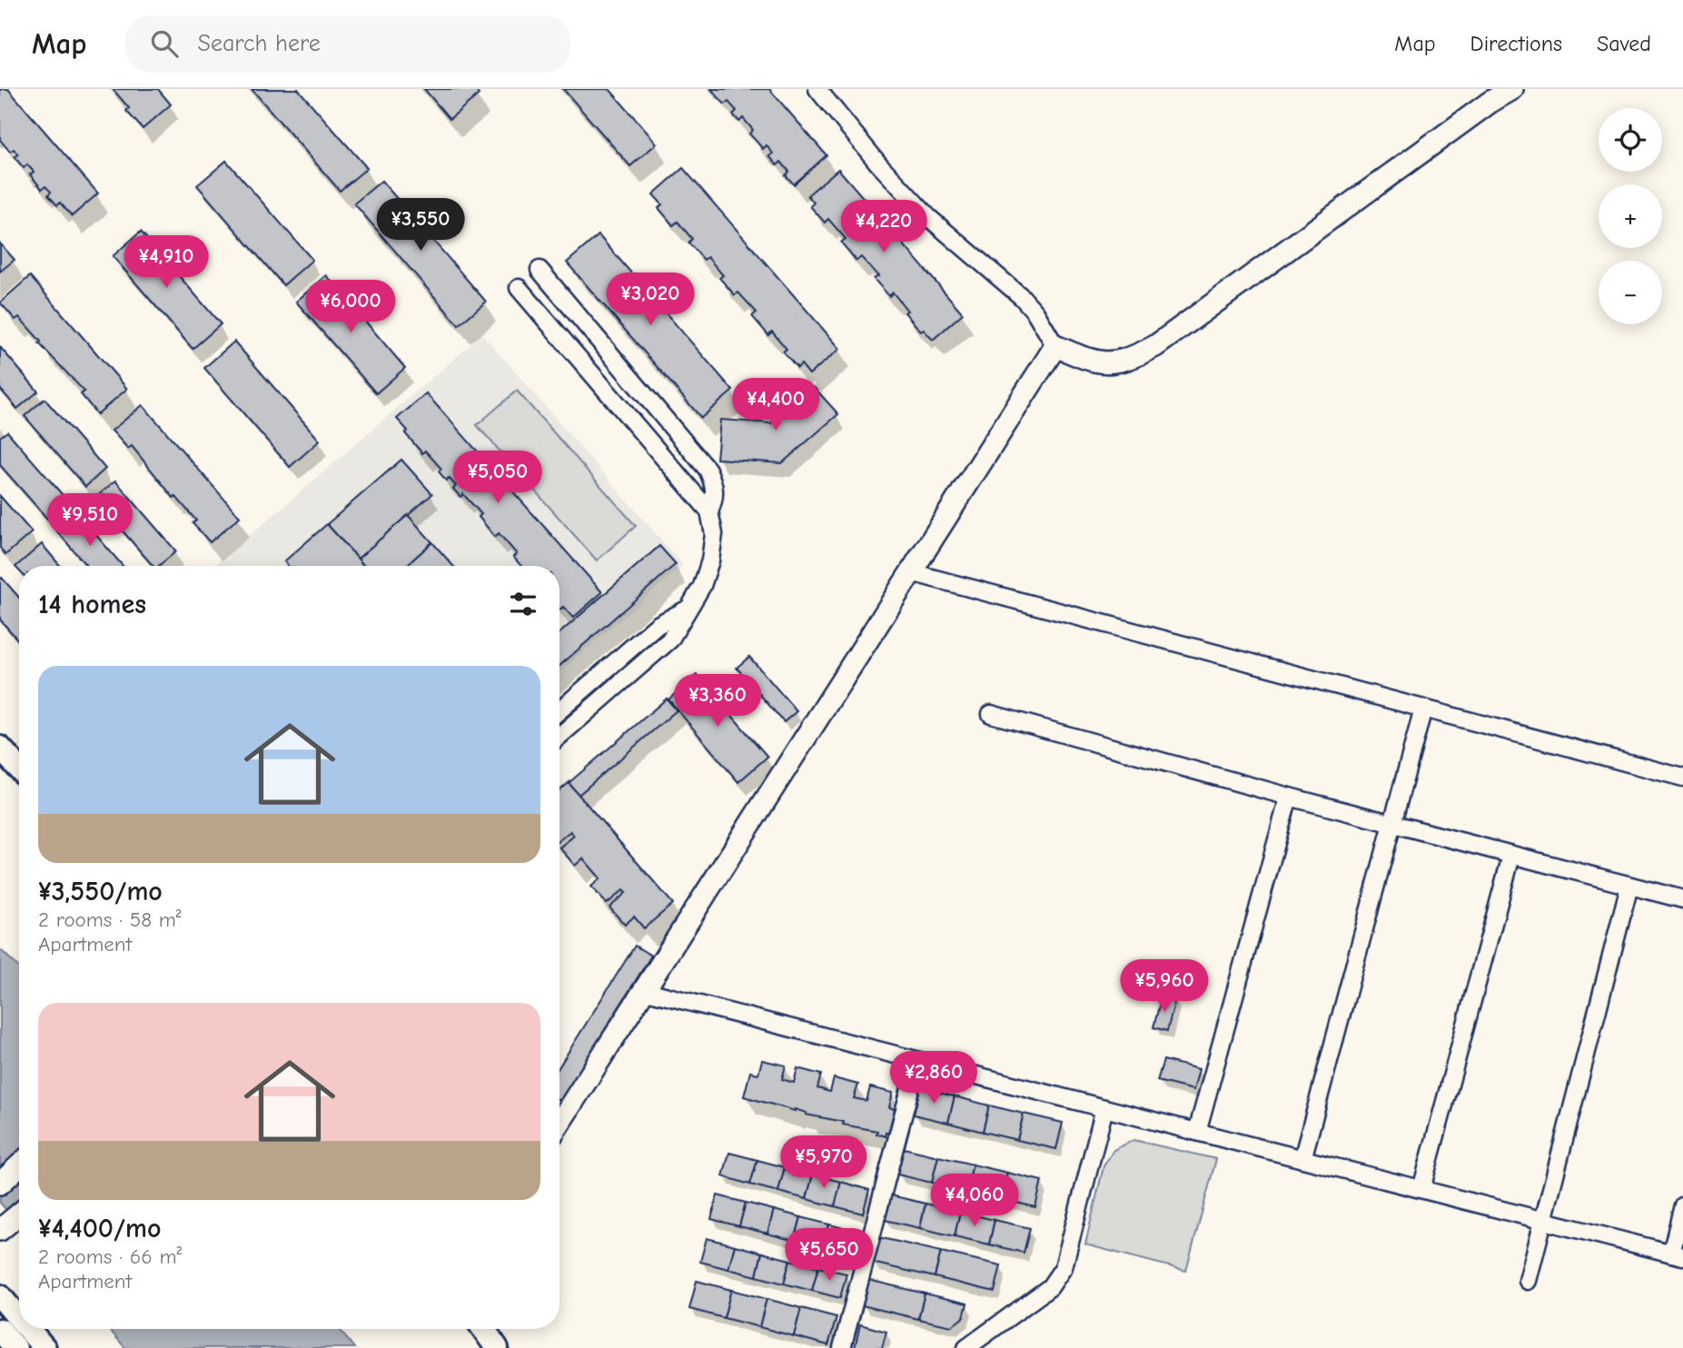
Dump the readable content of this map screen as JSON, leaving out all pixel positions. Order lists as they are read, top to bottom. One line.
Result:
{"page":{"header":"Map","search":"Search here","nav":["Map","Directions","Saved"],"map_buttons":["+","−"],"price":["¥3,550","¥4,220","¥4,910","¥3,020","¥6,000","¥4,400","¥5,050","¥9,510","¥3,360","¥5,960","¥2,860","¥5,970","¥4,060","¥5,650"],"heading":"14 homes","list":[{"name":"¥3,550/mo","note":"2 rooms · 58 m² · Apartment"},{"name":"¥4,400/mo","note":"2 rooms · 66 m² · Apartment"}]}}
